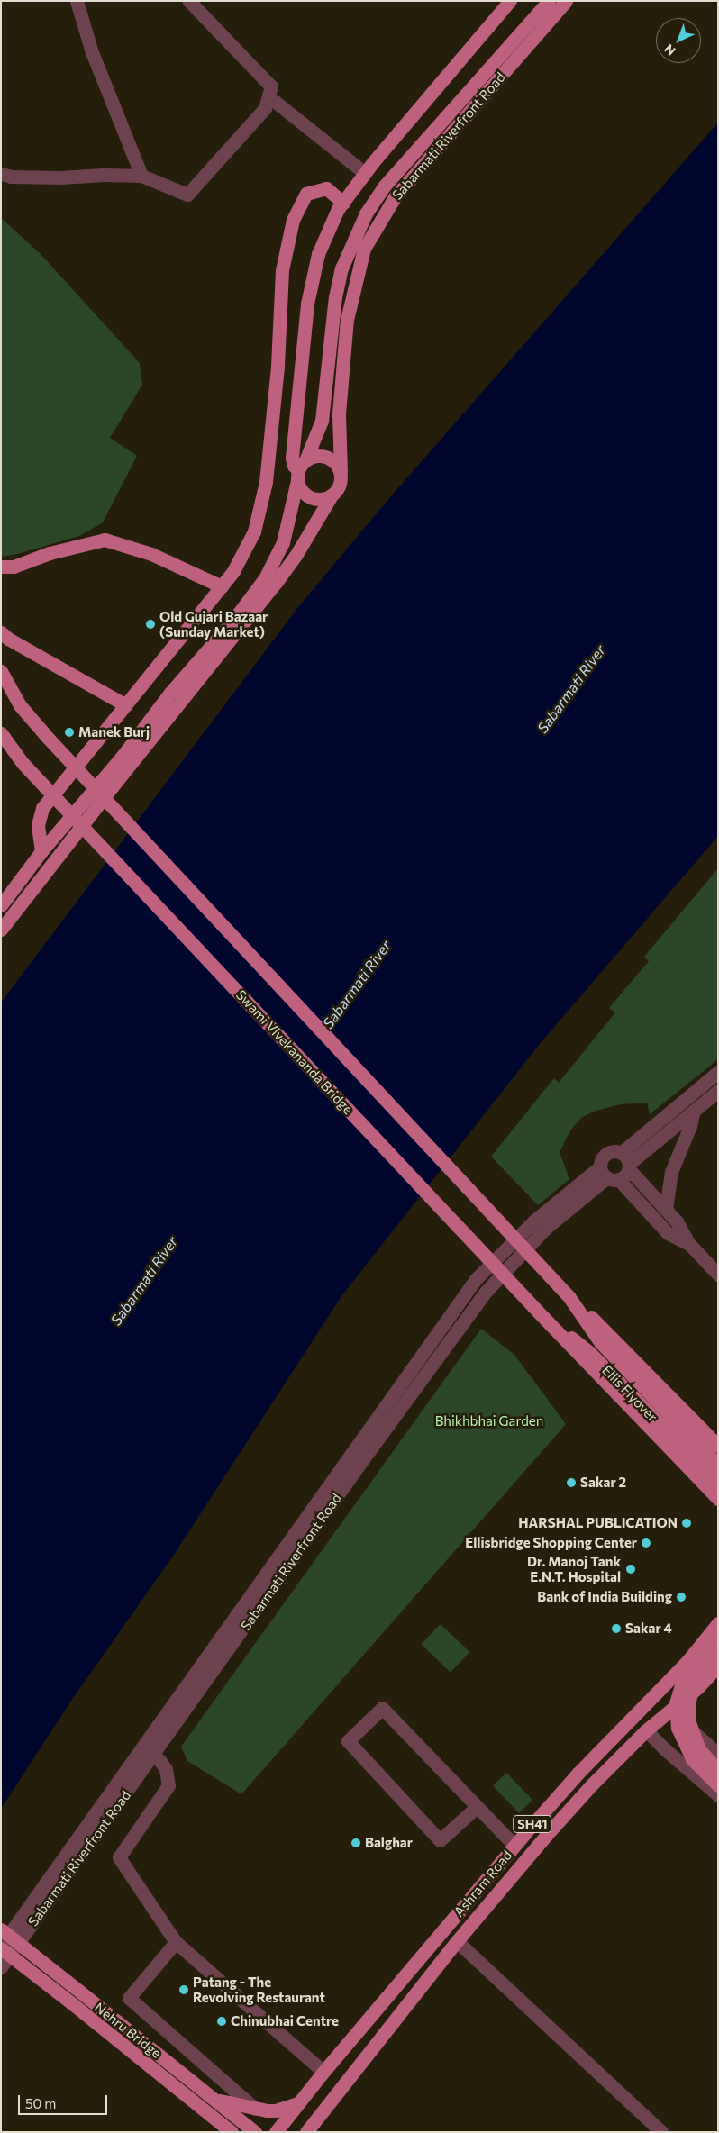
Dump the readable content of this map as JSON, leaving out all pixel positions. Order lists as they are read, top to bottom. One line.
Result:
{"streets":{"main road":["Sabarmati Riverfront Road","Swami Vivekananda Bridge","Ellis Flyover","SH41","Ashram Road","Nehru Bridge"]},"crossings":[["Sabarmati Riverfront Road","Nehru Bridge"],["Swami Vivekananda Bridge","Ellis Flyover"]],"water":["Sabarmati River"],"parks":["Bhikhbhai Garden"],"places":["Old Gujari Bazaar (Sunday Market)","Manek Burj","Sakar 2","HARSHAL PUBLICATION","Ellisbridge Shopping Center","Dr. Manoj Tank E.N.T. Hospital","Bank of India Building","Sakar 4","Balghar","Patang - The Revolving Restaurant","Chinubhai Centre"],"scale_bar":"50 m","north":"bottom left"}
